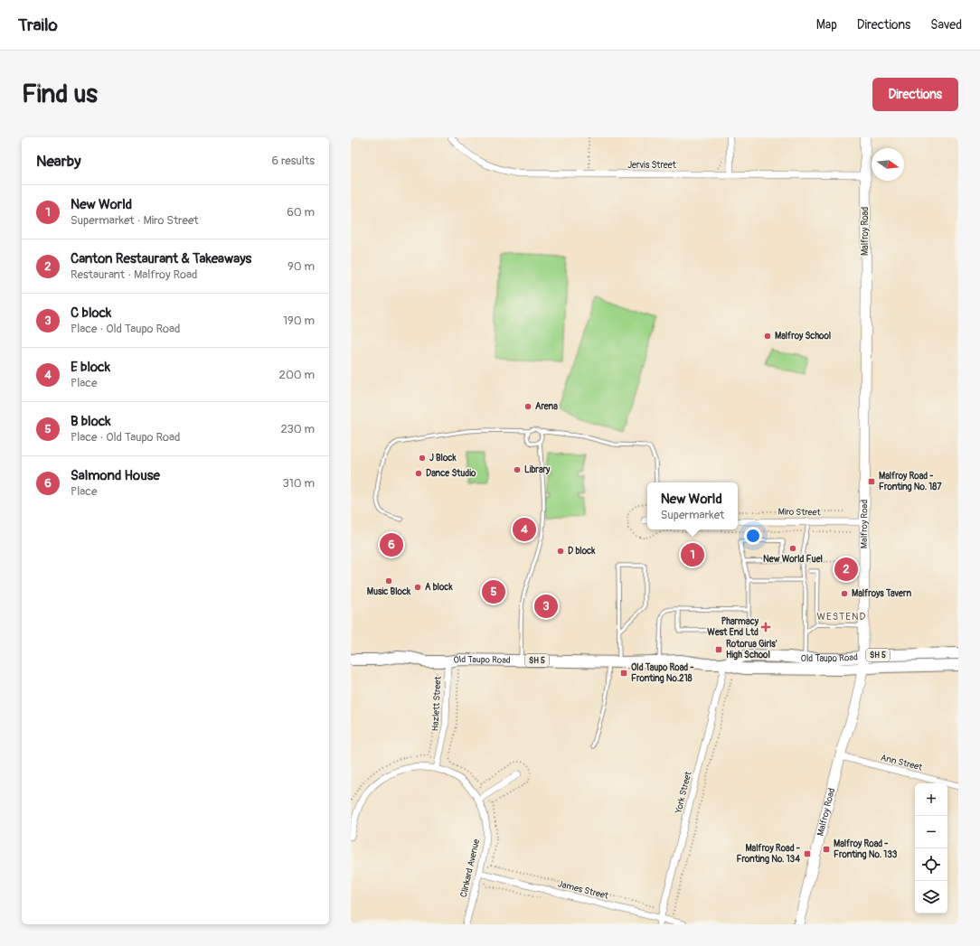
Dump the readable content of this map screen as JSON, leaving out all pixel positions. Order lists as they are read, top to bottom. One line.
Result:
{"streets":{"highway":["SH 5","Old Taupo Road"],"main road":["Malfroy Road"],"street":["Jervis Street","Miro Street","Hazlett Street","Ann Street","York Street","Clinkard Avenue","James Street"]},"crossings":[["Jervis Street","Malfroy Road"],["Malfroy Road","Miro Street"],["Malfroy Road","Old Taupo Road"],["Malfroy Road","Ann Street"],["Old Taupo Road","Hazlett Street"],["Old Taupo Road","York Street"],["Hazlett Street","Clinkard Avenue"],["York Street","James Street"],["Clinkard Avenue","James Street"]],"districts":["WESTEND"],"places":{"other":["Malfroy School","Arena","J Block","Library","Dance Studio","New World Fuel","D block","Music Block","A block","Malfroys Tavern"],"transit":["Malfroy Road - Fronting No. 187","Rotorua Girls' High School","Old Taupo Road - Fronting No.218","Malfroy Road - Fronting No. 133","Malfroy Road - Fronting No. 134"],"health":["Pharmacy West End Ltd"]},"north":"right","page":{"header":"Trailo","nav":["Map","Directions","Saved"],"buttons":"Directions","title":"Find us","heading":["Nearby","6 results"],"list":[{"mark":"1","name":"New World","note":"Supermarket · Miro Street","value":"60 m"},{"mark":"2","name":"Canton Restaurant & Takeaways","note":"Restaurant · Malfroy Road","value":"90 m"},{"mark":"3","name":"C block","note":"Place · Old Taupo Road","value":"190 m"},{"mark":"4","name":"E block","note":"Place","value":"200 m"},{"mark":"5","name":"B block","note":"Place · Old Taupo Road","value":"230 m"},{"mark":"6","name":"Salmond House","note":"Place","value":"310 m"}],"popup":["New World","Supermarket"],"pins":["4","6","1","2","5","3"],"map_buttons":["+","−"]}}
